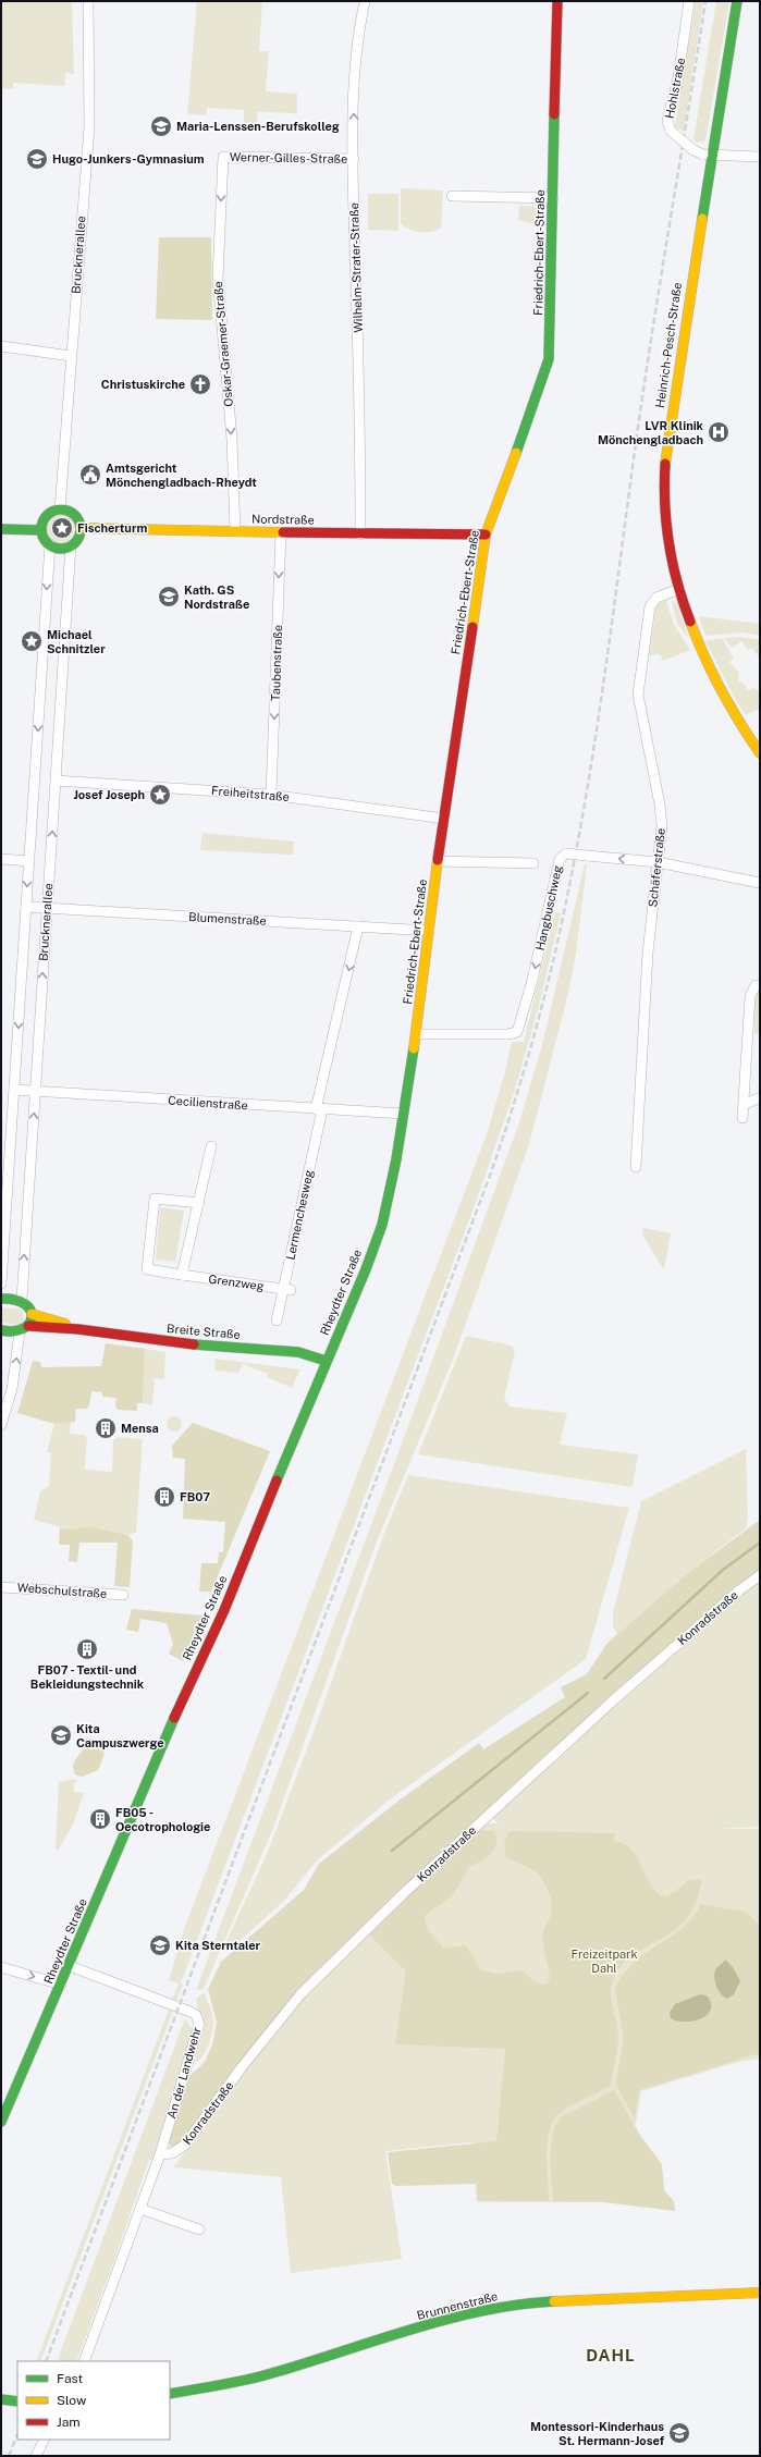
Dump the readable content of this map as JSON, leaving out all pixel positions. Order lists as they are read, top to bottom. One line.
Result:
{"streets":{"street":["Hohlstraße","Werner-Gilles-Straße","Friedrich-Ebert-Straße","Brucknerallee","Wilhelm-Strater-Straße","Oskar-Graemer-Straße","Heinrich-Pesch-Straße","Nordstraße","Taubenstraße","Freiheitstraße","Schäferstraße","Hangbuschweg","Blumenstraße","Cecilienstraße","Lermenchesweg","Grenzweg","Rheydter Straße","Breite Straße","Webschulstraße","Konradstraße","An der Landwehr","Brunnenstraße"]},"crossings":[["Hohlstraße","Heinrich-Pesch-Straße"],["Werner-Gilles-Straße","Wilhelm-Strater-Straße"],["Werner-Gilles-Straße","Oskar-Graemer-Straße"],["Friedrich-Ebert-Straße","Nordstraße"],["Friedrich-Ebert-Straße","Freiheitstraße"],["Friedrich-Ebert-Straße","Hangbuschweg"],["Friedrich-Ebert-Straße","Blumenstraße"],["Friedrich-Ebert-Straße","Cecilienstraße"],["Friedrich-Ebert-Straße","Rheydter Straße"],["Brucknerallee","Nordstraße"],["Brucknerallee","Freiheitstraße"],["Brucknerallee","Blumenstraße"],["Brucknerallee","Cecilienstraße"],["Wilhelm-Strater-Straße","Nordstraße"],["Oskar-Graemer-Straße","Nordstraße"],["Heinrich-Pesch-Straße","Schäferstraße"],["Nordstraße","Taubenstraße"],["Taubenstraße","Freiheitstraße"],["Schäferstraße","Hangbuschweg"],["Blumenstraße","Lermenchesweg"],["Cecilienstraße","Lermenchesweg"],["Cecilienstraße","Rheydter Straße"],["Lermenchesweg","Grenzweg"],["Rheydter Straße","Breite Straße"],["Rheydter Straße","An der Landwehr"],["Konradstraße","An der Landwehr"]],"one_way":["Oskar-Graemer-Straße","Taubenstraße","Lermenchesweg"],"districts":["DAHL"],"parks":["Freizeitpark Dahl"],"places":{"school or university":["Maria-Lenssen-Berufskolleg","Hugo-Junkers-Gymnasium","Kath. GS Nordstraße","Kita Campuszwerge","Kita Sterntaler","Montessori-Kinderhaus St. Hermann-Josef"],"church":["Christuskirche"],"hospital":["LVR Klinik Mönchengladbach"],"public building":["Amtsgericht Mönchengladbach-Rheydt"],"place":["Fischerturm","Michael Schnitzler","Josef Joseph"],"building":["Mensa","FB07","FB07 - Textil- und Bekleidungstechnik","FB05 - Oecotrophologie"]},"legend":["Fast","Slow","Jam"]}
